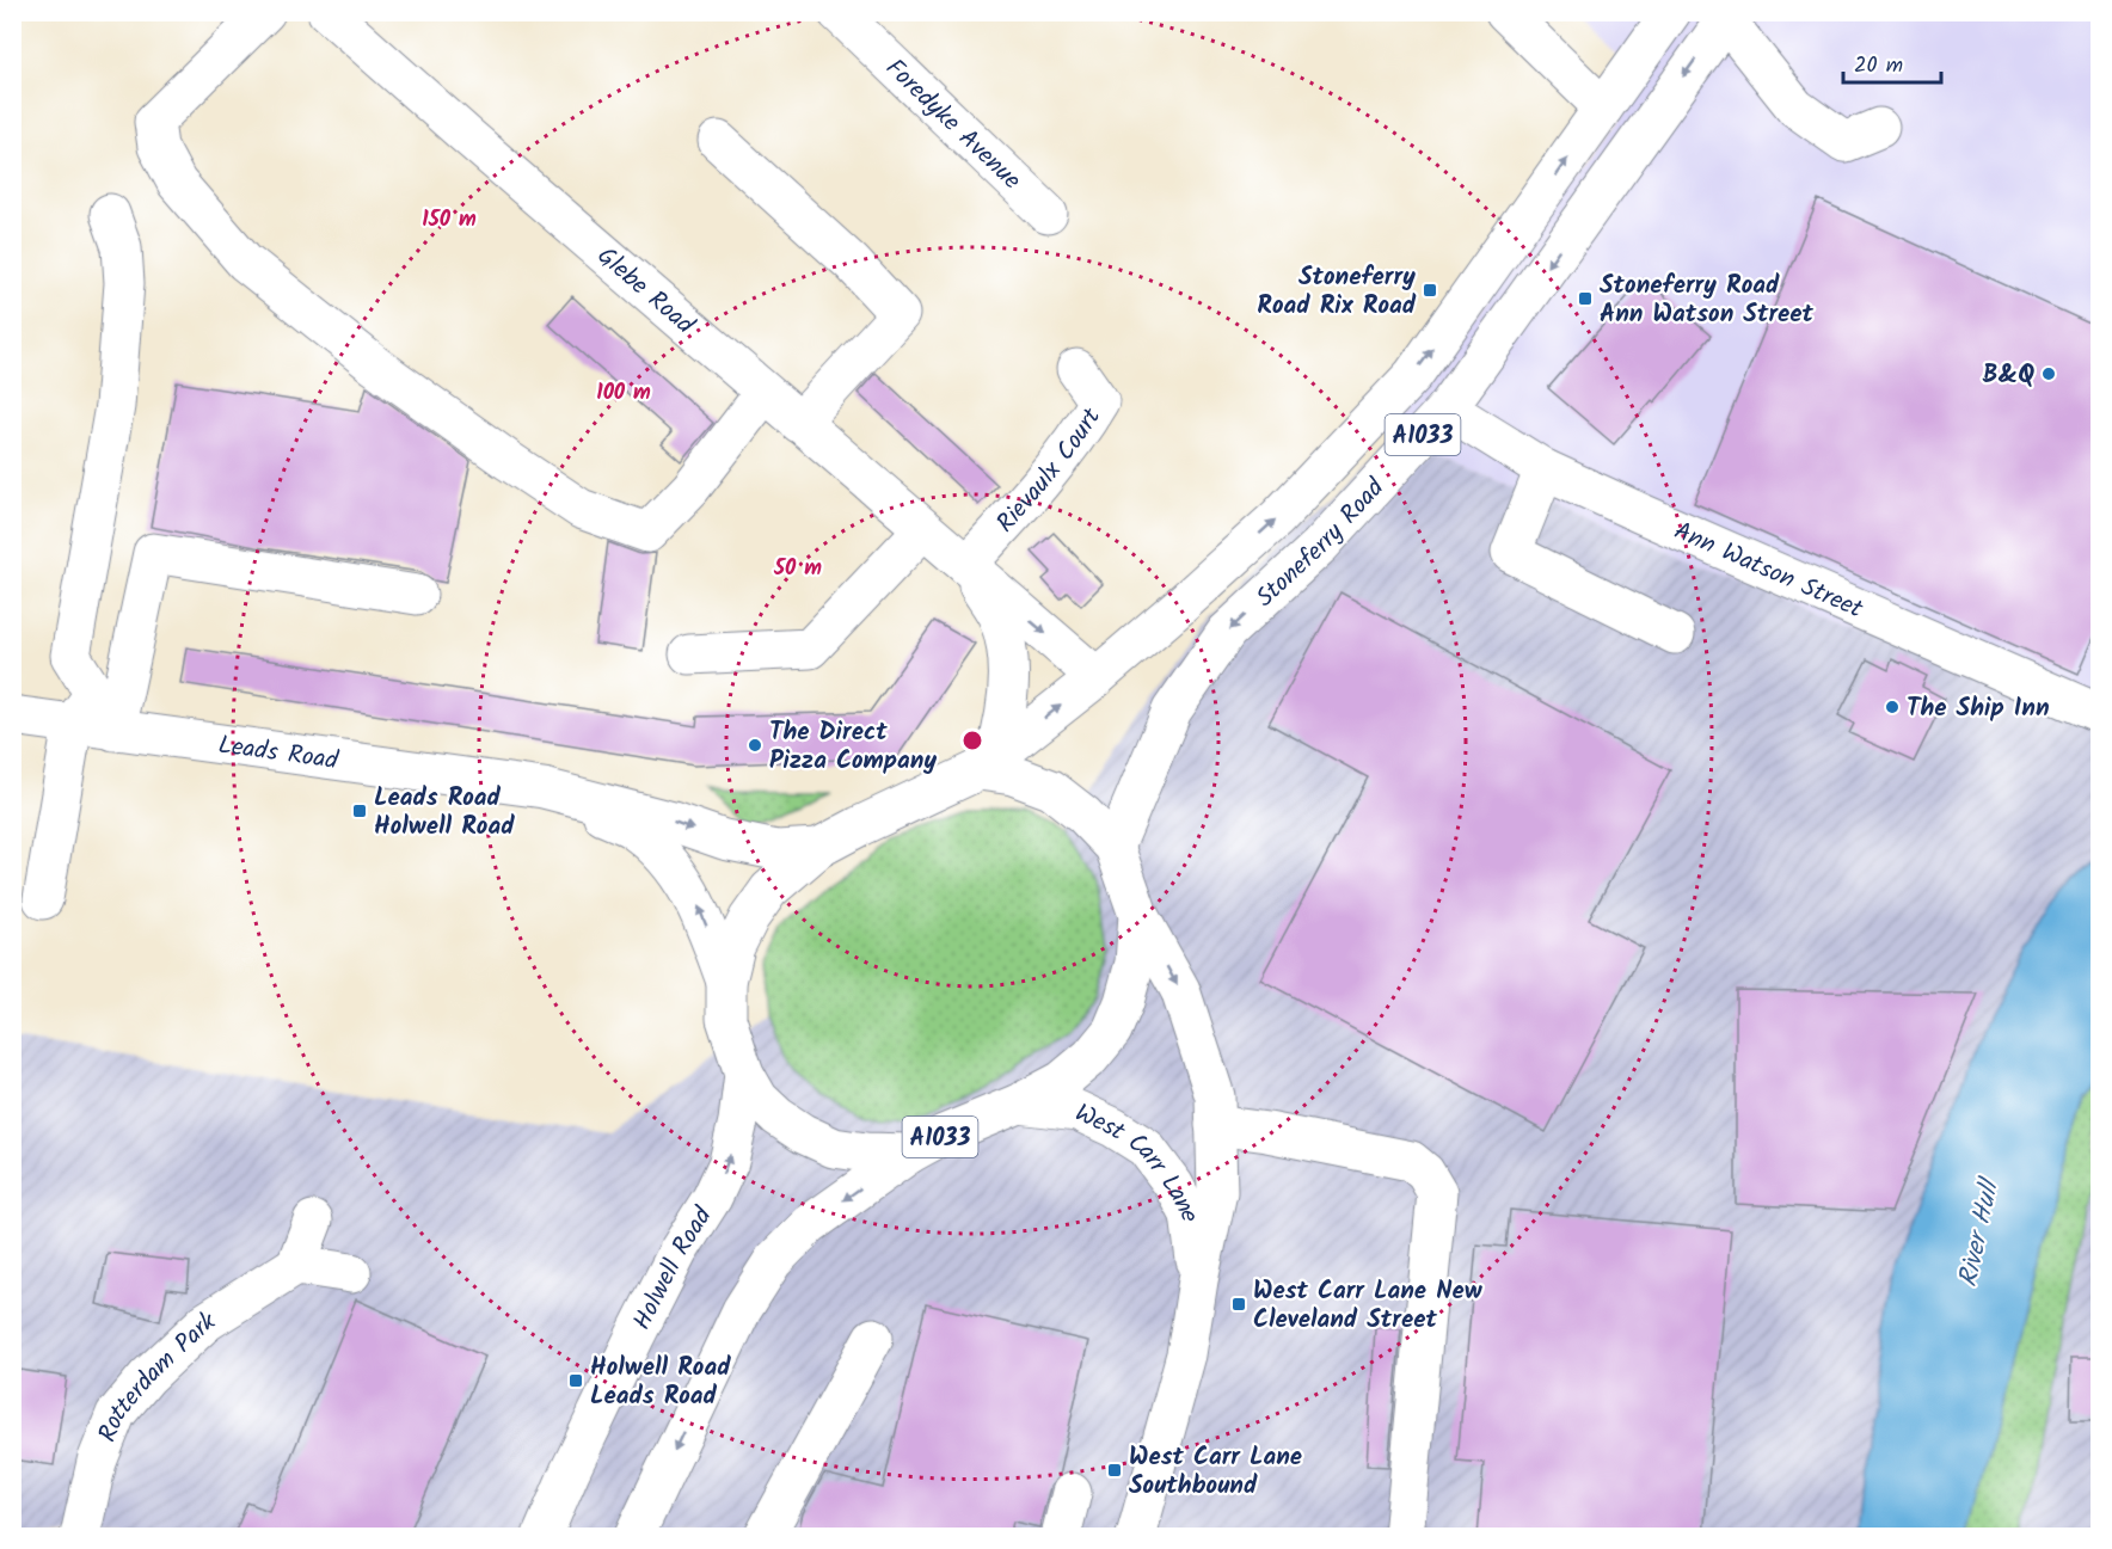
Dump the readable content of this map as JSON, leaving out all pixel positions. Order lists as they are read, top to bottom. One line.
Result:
{"streets":{"main road":["Foredyke Avenue","Glebe Road","A1033","Rievaulx Court","Stoneferry Road","Ann Watson Street","Leads Road","West Carr Lane","Holwell Road","Rotterdam Park"]},"crossings":[["Glebe Road","A1033"],["Glebe Road","Rievaulx Court"],["Glebe Road","Stoneferry Road"],["A1033","Stoneferry Road"],["A1033","Leads Road"],["A1033","West Carr Lane"],["A1033","Holwell Road"],["Stoneferry Road","Ann Watson Street"]],"water":["River Hull"],"places":{"transit":["Stoneferry Road Rix Road","Stoneferry Road Ann Watson Street","Leads Road Holwell Road","West Carr Lane New Cleveland Street","Holwell Road Leads Road","West Carr Lane Southbound"],"other":["B&Q","The Ship Inn","The Direct Pizza Company"]},"scale_bar":"20 m","rings":["150 m","100 m","50 m"]}
